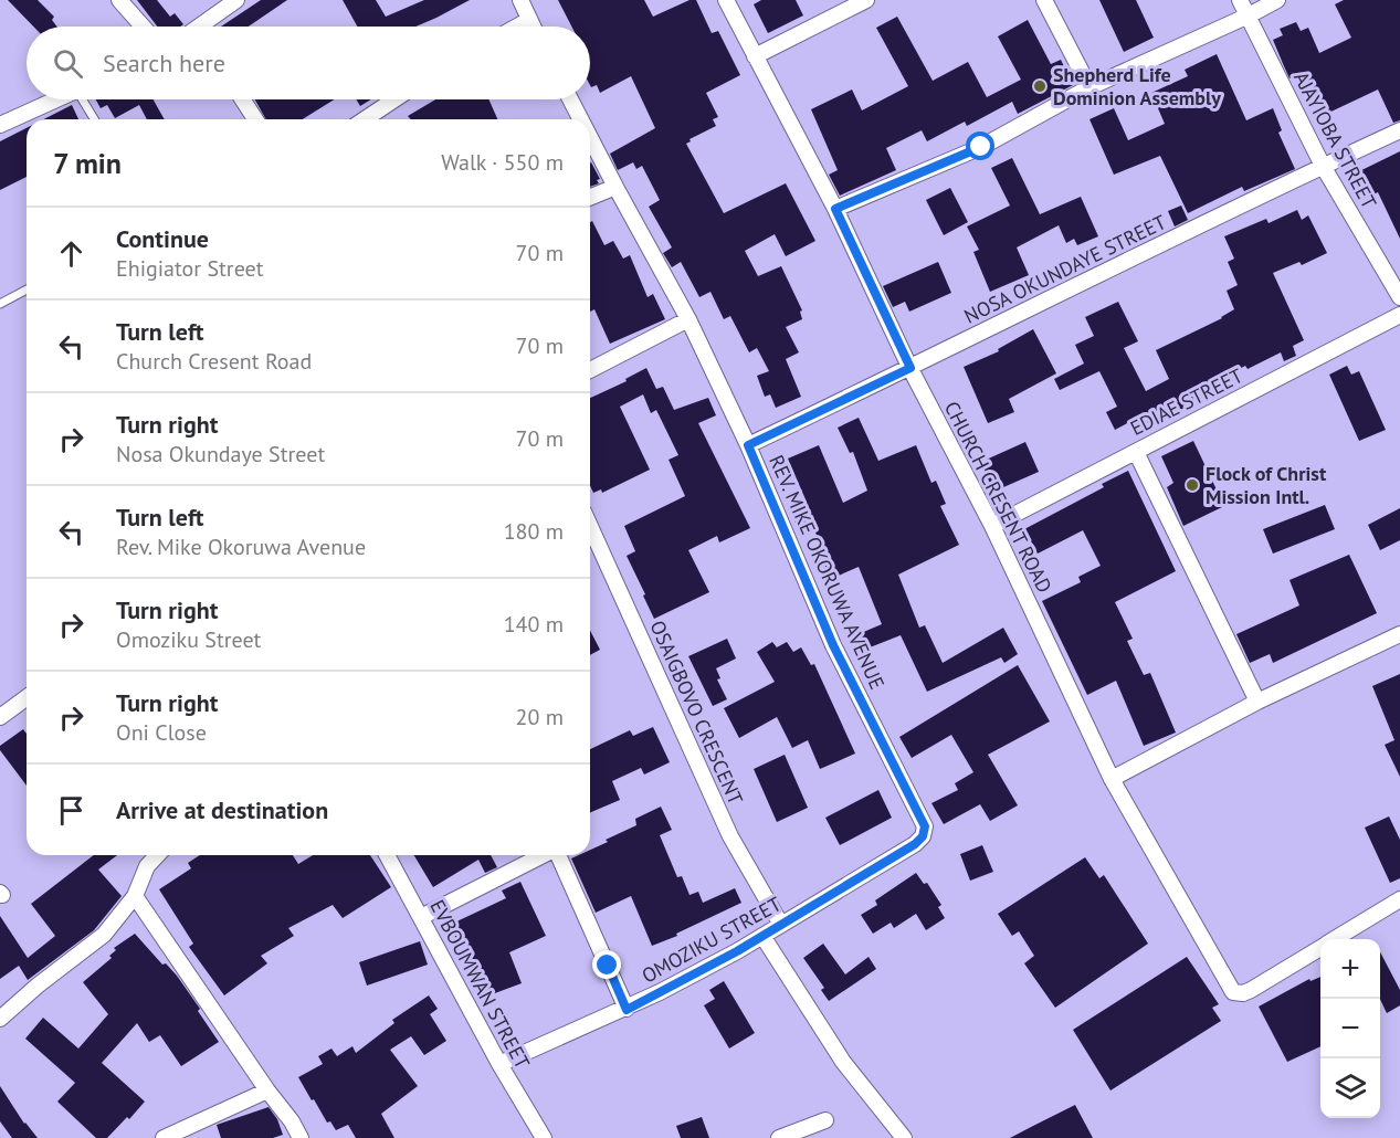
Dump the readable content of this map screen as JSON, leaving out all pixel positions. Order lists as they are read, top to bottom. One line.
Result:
{"streets":{"street":["AJAYIOBA STREET","NOSA OKUNDAYE STREET","EDIAE STREET","CHURCH CRESENT ROAD","REV. MIKE OKORUWA AVENUE","OSAIGBOVO CRESCENT","OMOZIKU STREET","EVBOUMWAN STREET"]},"crossings":[["AJAYIOBA STREET","NOSA OKUNDAYE STREET"],["NOSA OKUNDAYE STREET","CHURCH CRESENT ROAD"],["NOSA OKUNDAYE STREET","REV. MIKE OKORUWA AVENUE"],["EDIAE STREET","CHURCH CRESENT ROAD"],["REV. MIKE OKORUWA AVENUE","OMOZIKU STREET"],["OSAIGBOVO CRESCENT","OMOZIKU STREET"],["OMOZIKU STREET","EVBOUMWAN STREET"]],"places":["Shepherd Life Dominion Assembly","Flock of Christ Mission Intl."],"page":{"search":"Search here","heading":["7 min","Walk · 550 m"],"list":[["Continue","Ehigiator Street","70 m"],["Turn left","Church Cresent Road","70 m"],["Turn right","Nosa Okundaye Street","70 m"],["Turn left","Rev. Mike Okoruwa Avenue","180 m"],["Turn right","Omoziku Street","140 m"],["Turn right","Oni Close","20 m"],"Arrive at destination"],"map_buttons":["+","−"]}}
